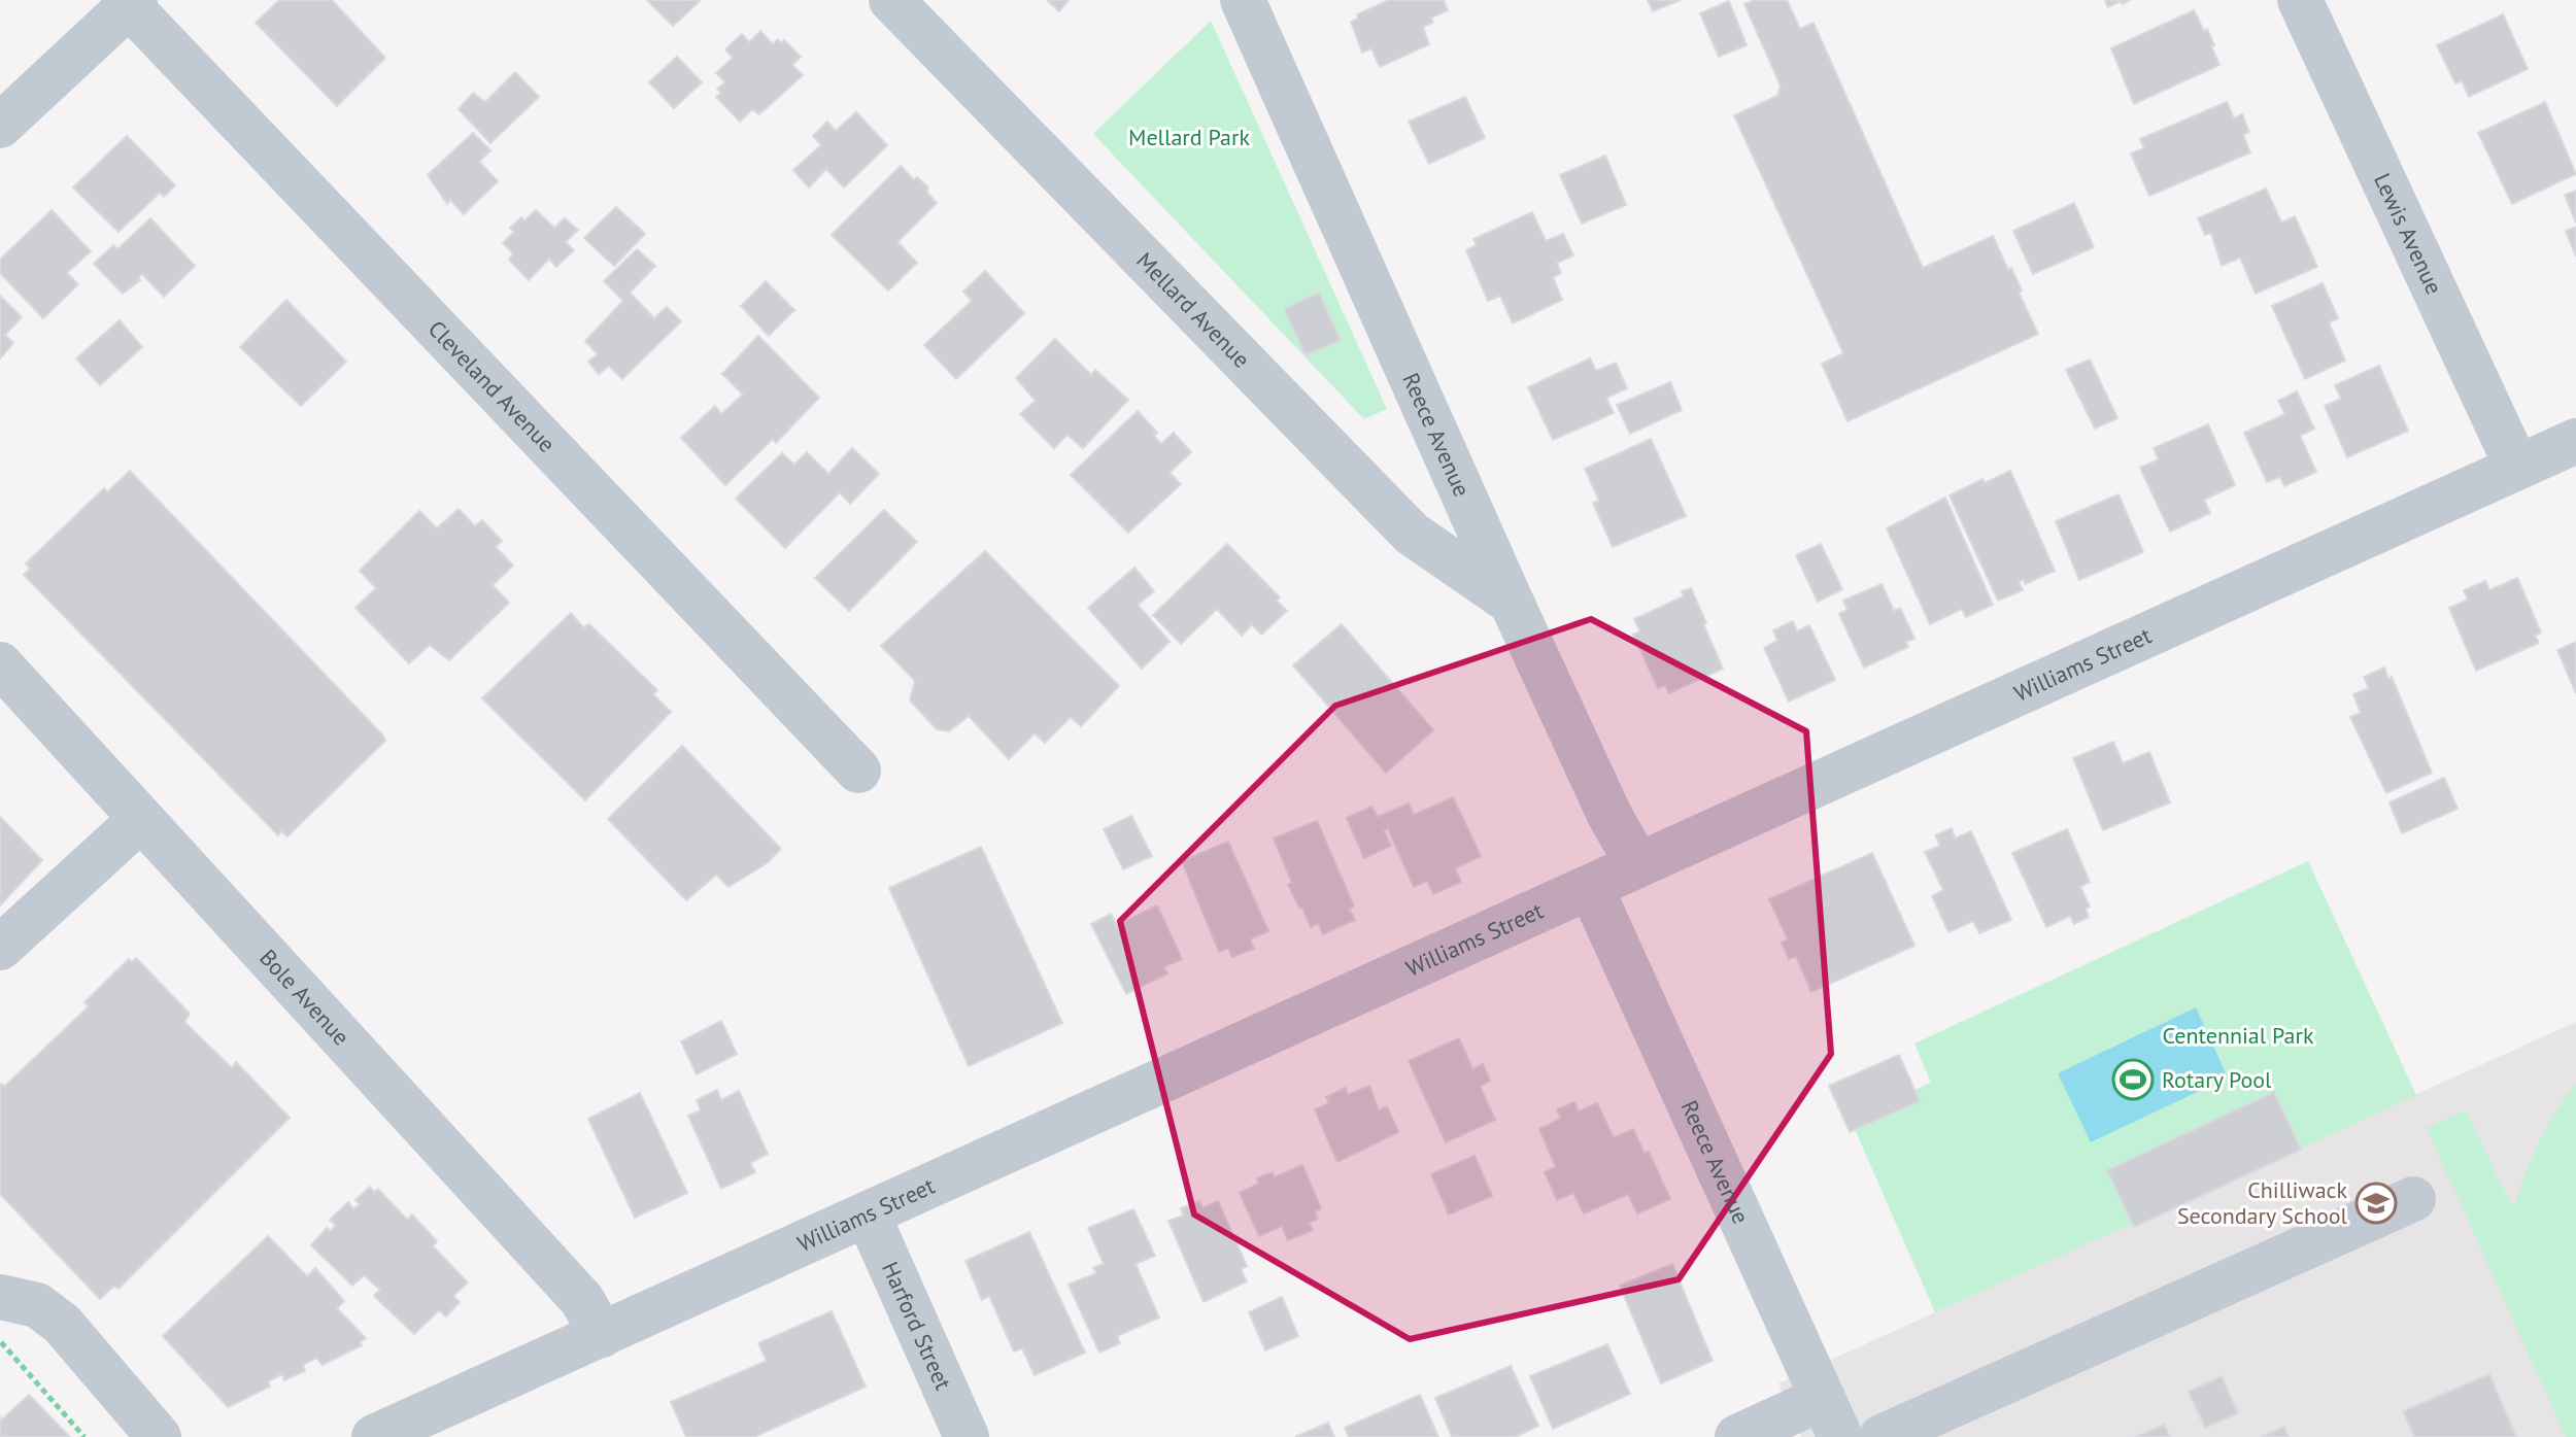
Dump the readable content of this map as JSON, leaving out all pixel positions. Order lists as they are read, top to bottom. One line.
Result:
{"streets":{"street":["Lewis Avenue","Mellard Avenue","Cleveland Avenue","Reece Avenue","Williams Street","Bole Avenue","Harford Street"]},"crossings":[["Lewis Avenue","Williams Street"],["Mellard Avenue","Reece Avenue"],["Reece Avenue","Williams Street"],["Williams Street","Bole Avenue"],["Williams Street","Harford Street"]],"parks":["Mellard Park","Centennial Park"],"places":{"sports":["Rotary Pool"],"school or university":["Chilliwack Secondary School"]}}
